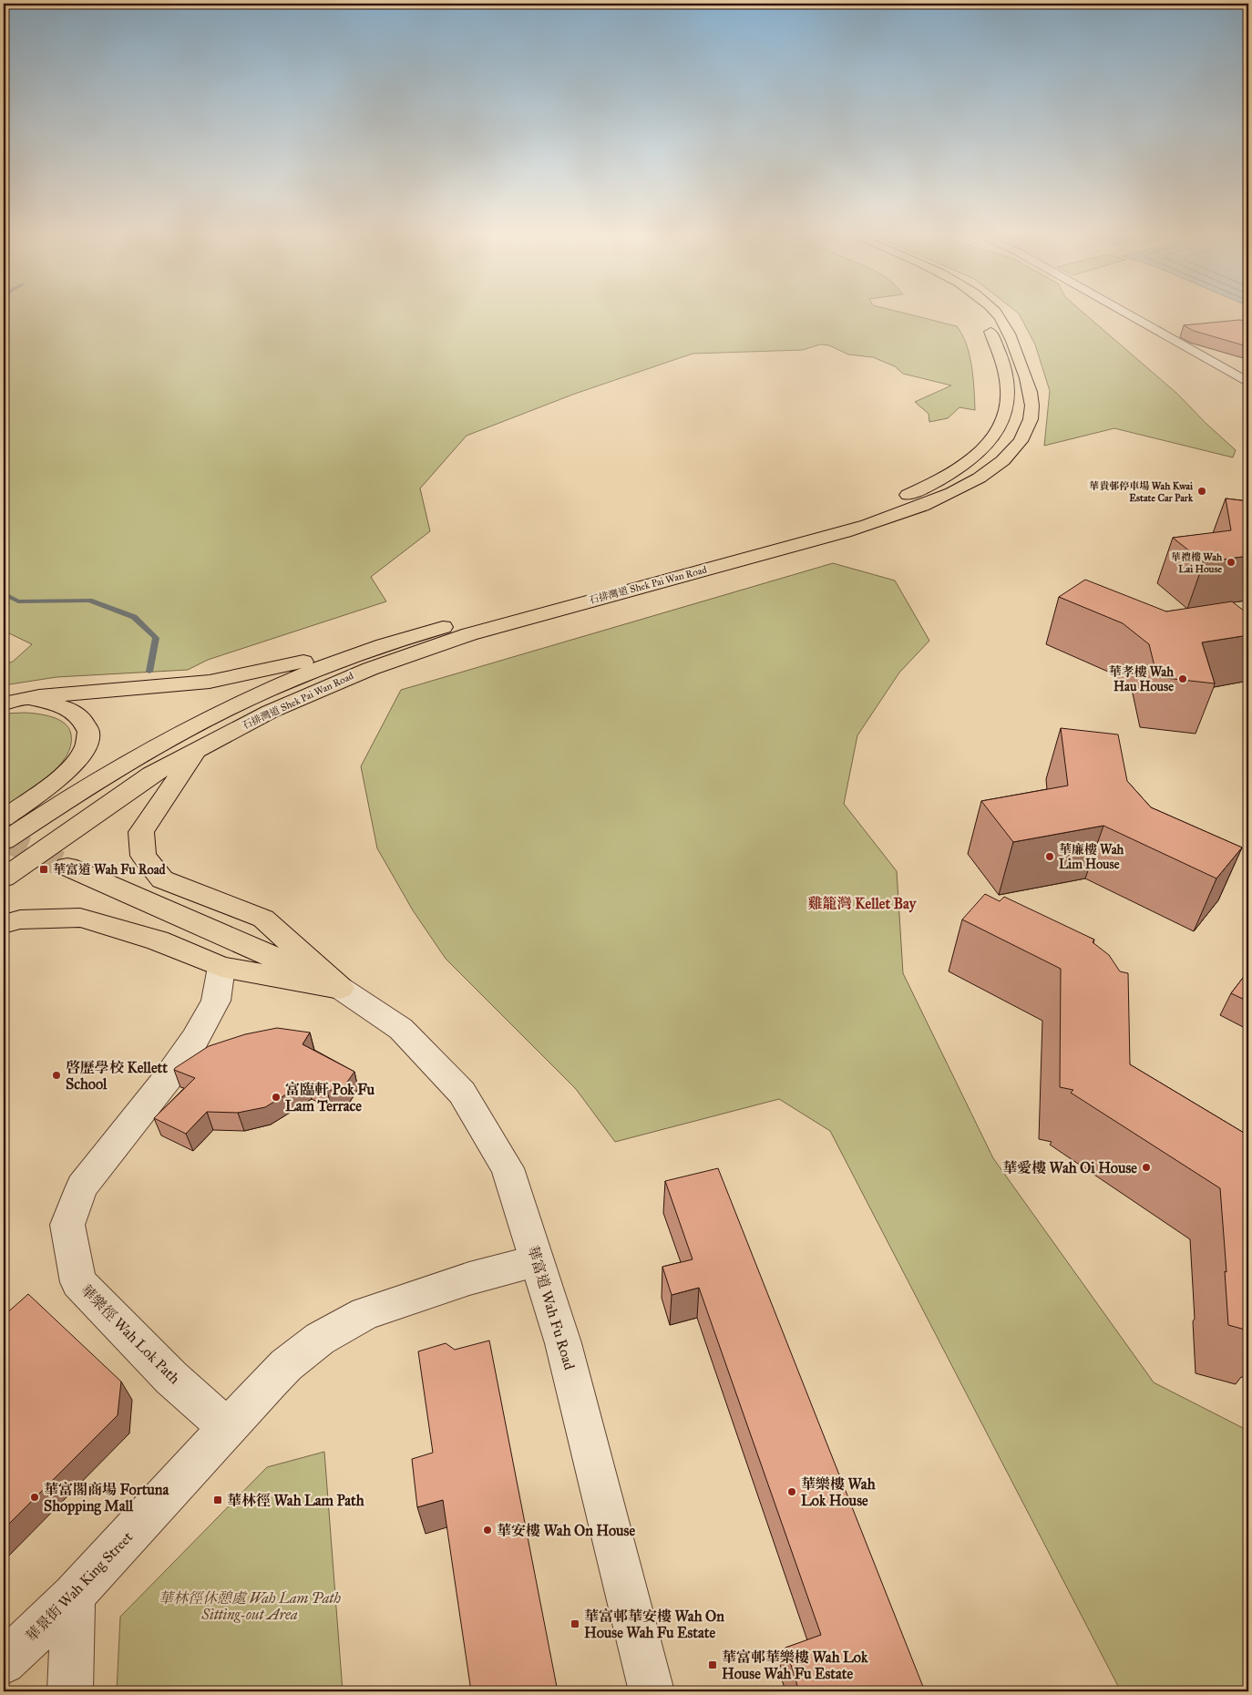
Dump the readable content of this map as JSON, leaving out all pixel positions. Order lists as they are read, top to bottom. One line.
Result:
{"streets":{"main road":["石排灣道 Shek Pai Wan Road"],"street":["華富道 Wah Fu Road","華樂徑 Wah Lok Path","華景街 Wah King Street"]},"crossings":[["華樂徑 Wah Lok Path","華景街 Wah King Street"]],"districts":["雞籠灣 Kellet Bay"],"parks":["華林徑休憩處 Wah Lam Path Sitting-out Area"],"places":{"other":["華貴邨停車場 Wah Kwai Estate Car Park","華禮樓 Wah Lai House","華孝樓 Wah Hau House","華廉樓 Wah Lim House","啓歷學校 Kellett School","富臨軒 Pok Fu Lam Terrace","華愛樓 Wah Oi House","華樂樓 Wah Lok House","華富閣商場 Fortuna Shopping Mall","華安樓 Wah On House"],"transit":["華富道 Wah Fu Road","華林徑 Wah Lam Path","華富邨華安樓 Wah On House Wah Fu Estate","華富邨華樂樓 Wah Lok House Wah Fu Estate"]}}
